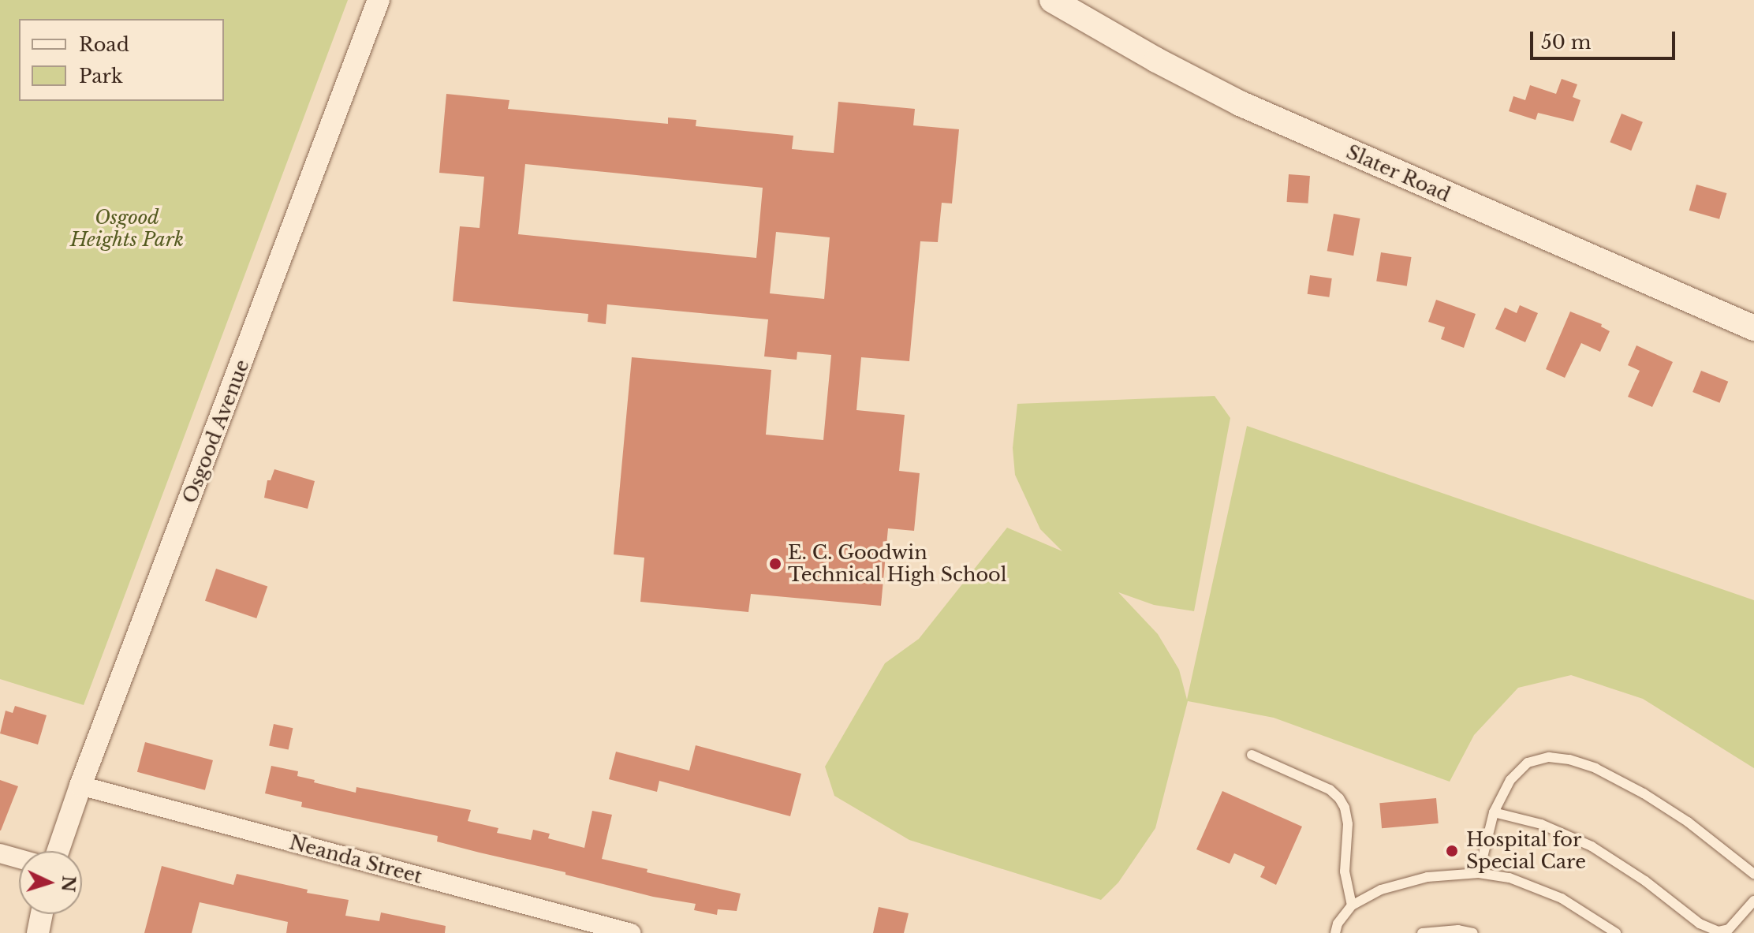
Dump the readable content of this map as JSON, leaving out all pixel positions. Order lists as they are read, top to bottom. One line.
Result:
{"streets":{"main road":["Slater Road"],"street":["Osgood Avenue","Neanda Street"]},"crossings":[["Osgood Avenue","Neanda Street"]],"parks":["Osgood Heights Park"],"places":["E. C. Goodwin Technical High School","Hospital for Special Care"],"legend":["Road","Park"],"scale_bar":"50 m","north":"right"}
